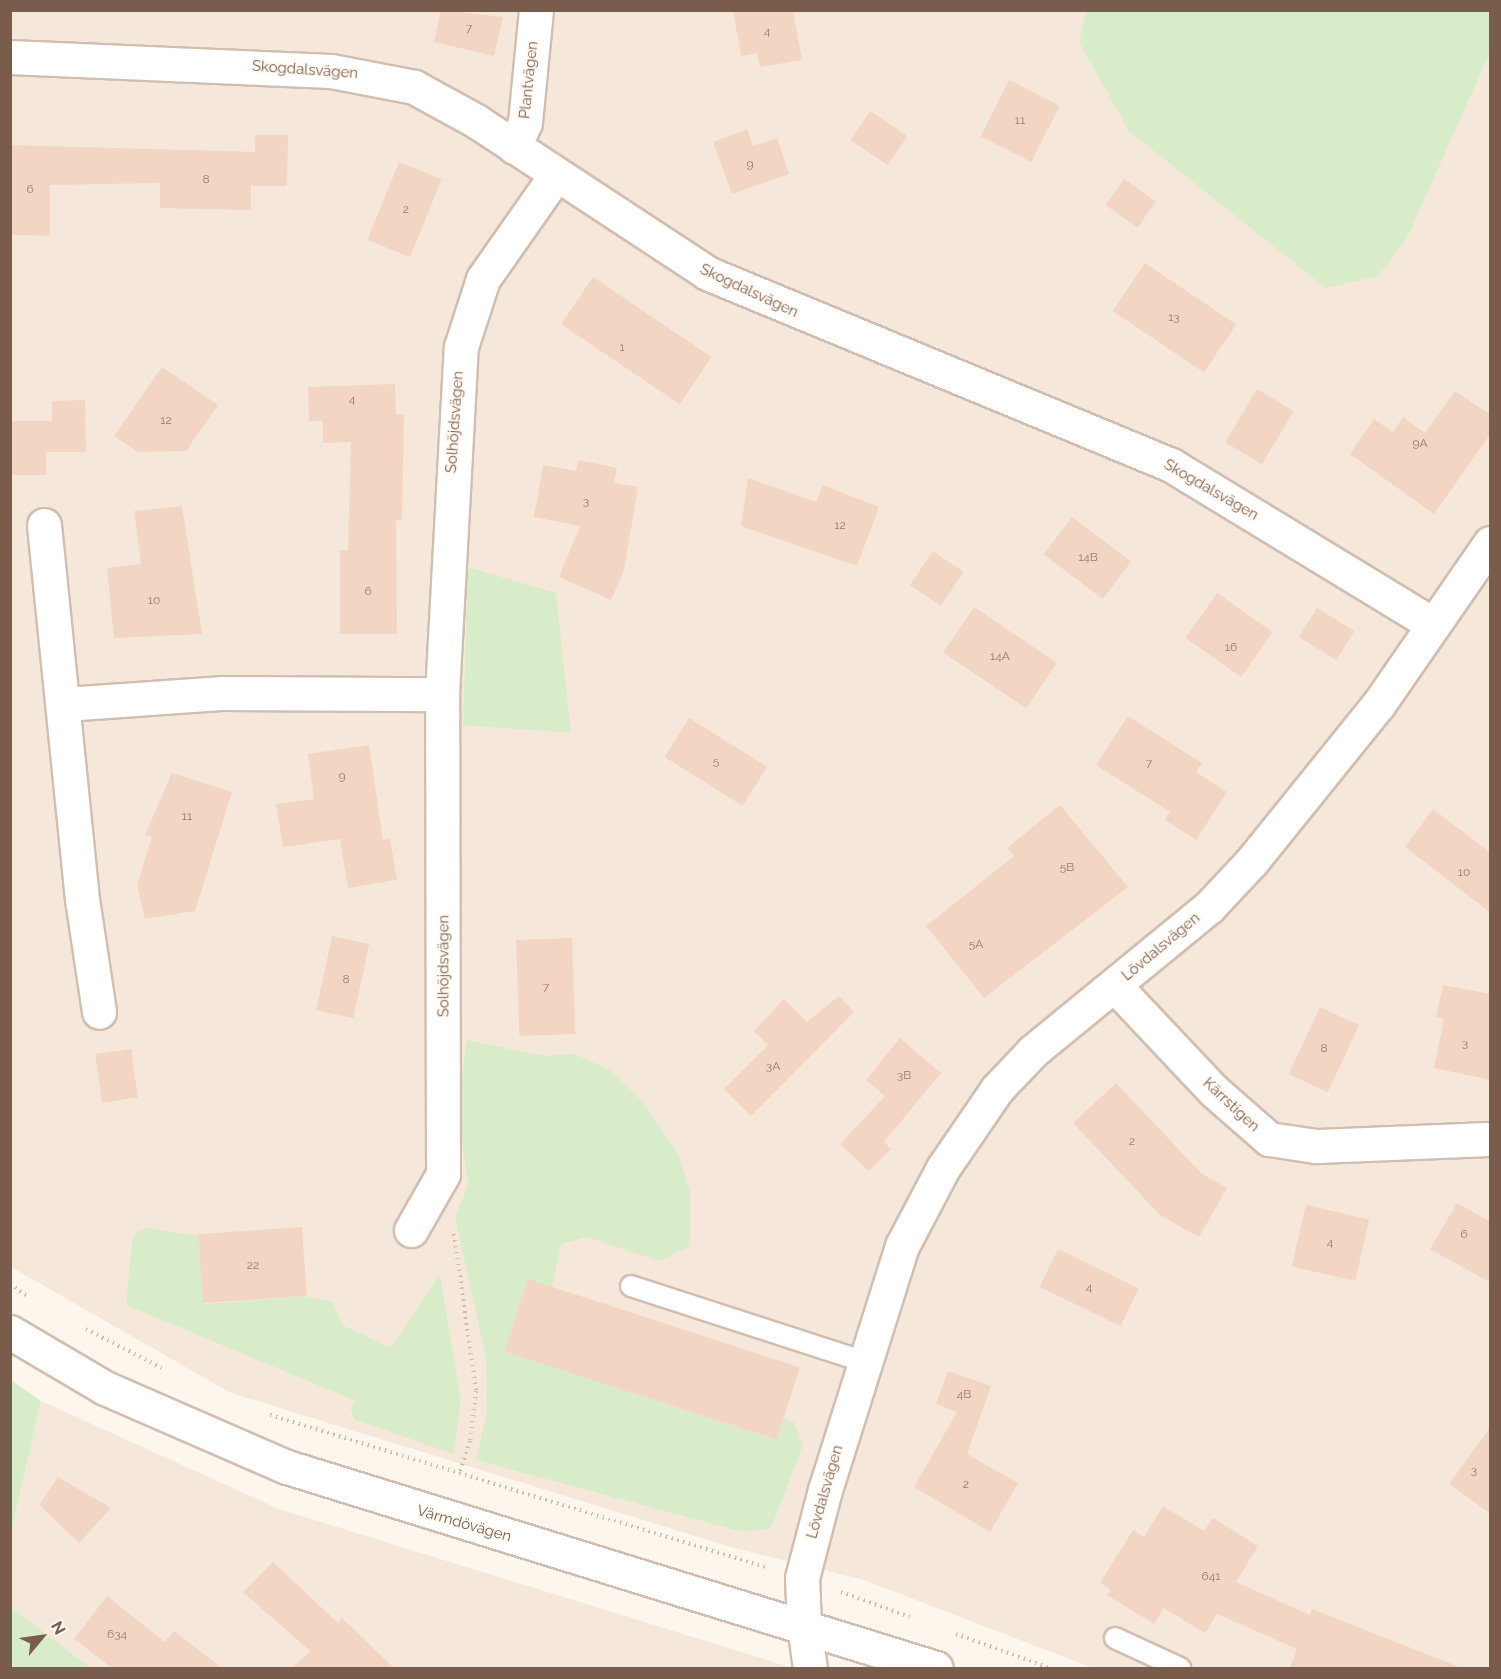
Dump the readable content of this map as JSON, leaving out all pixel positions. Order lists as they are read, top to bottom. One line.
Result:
{"streets":{"street":["Skogdalsvägen","Plantvägen","Solhöjdsvägen","Lövdalsvägen","Kärrstigen","Värmdövägen"]},"crossings":[["Skogdalsvägen","Plantvägen"],["Skogdalsvägen","Solhöjdsvägen"],["Skogdalsvägen","Lövdalsvägen"],["Lövdalsvägen","Kärrstigen"],["Lövdalsvägen","Värmdövägen"]],"house_numbers":["7","4","11","9","8","6","2","13","1","4","12","9A","3","12","14B","6","10","16","14A","5","7","9","11","5B","10","5A","8","7","3","8","3A","3B","2","6","4","22","4","4B","3","2","641","634"],"north":"top right"}
